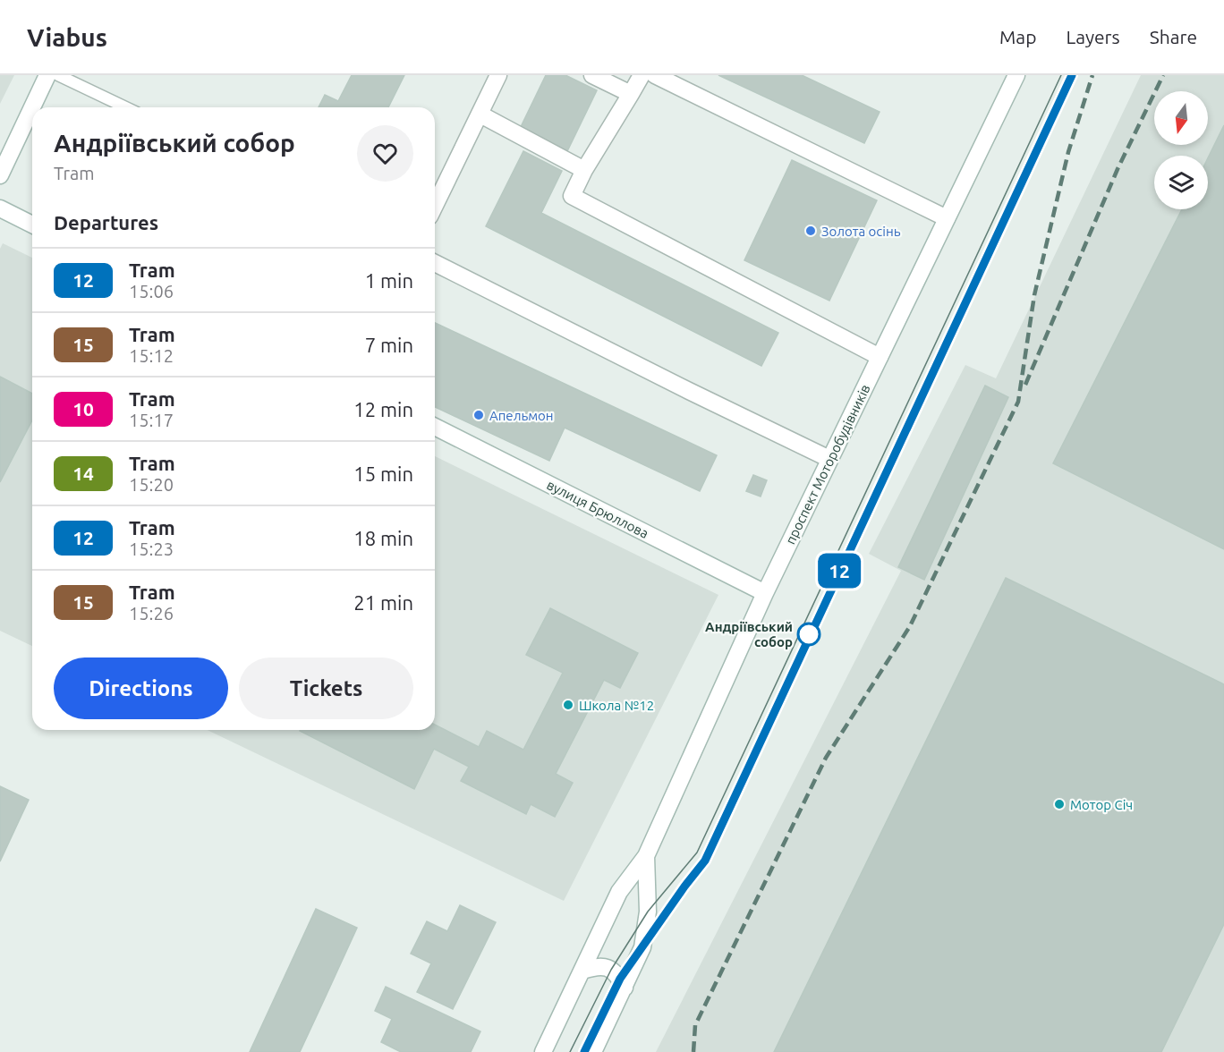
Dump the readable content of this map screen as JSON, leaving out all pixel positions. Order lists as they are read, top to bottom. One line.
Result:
{"streets":{"street":["проспект Моторобудівників","вулиця Брюллова"]},"crossings":[["проспект Моторобудівників","вулиця Брюллова"]],"places":["Золота осінь","Апельмон","Андріївський собор","Школа №12","Мотор Січ"],"lines":["tram line 12"],"north":"bottom","page":{"header":"Viabus","nav":["Map","Layers","Share"],"on_map":"12","heading":[["Андріївський собор","Tram"],"Departures"],"list":[{"mark":"12","name":"Tram","note":"15:06","value":"1 min"},{"mark":"15","name":"Tram","note":"15:12","value":"7 min"},{"mark":"10","name":"Tram","note":"15:17","value":"12 min"},{"mark":"14","name":"Tram","note":"15:20","value":"15 min"},{"mark":"12","name":"Tram","note":"15:23","value":"18 min"},{"mark":"15","name":"Tram","note":"15:26","value":"21 min"}],"buttons":["Directions","Tickets"]}}
